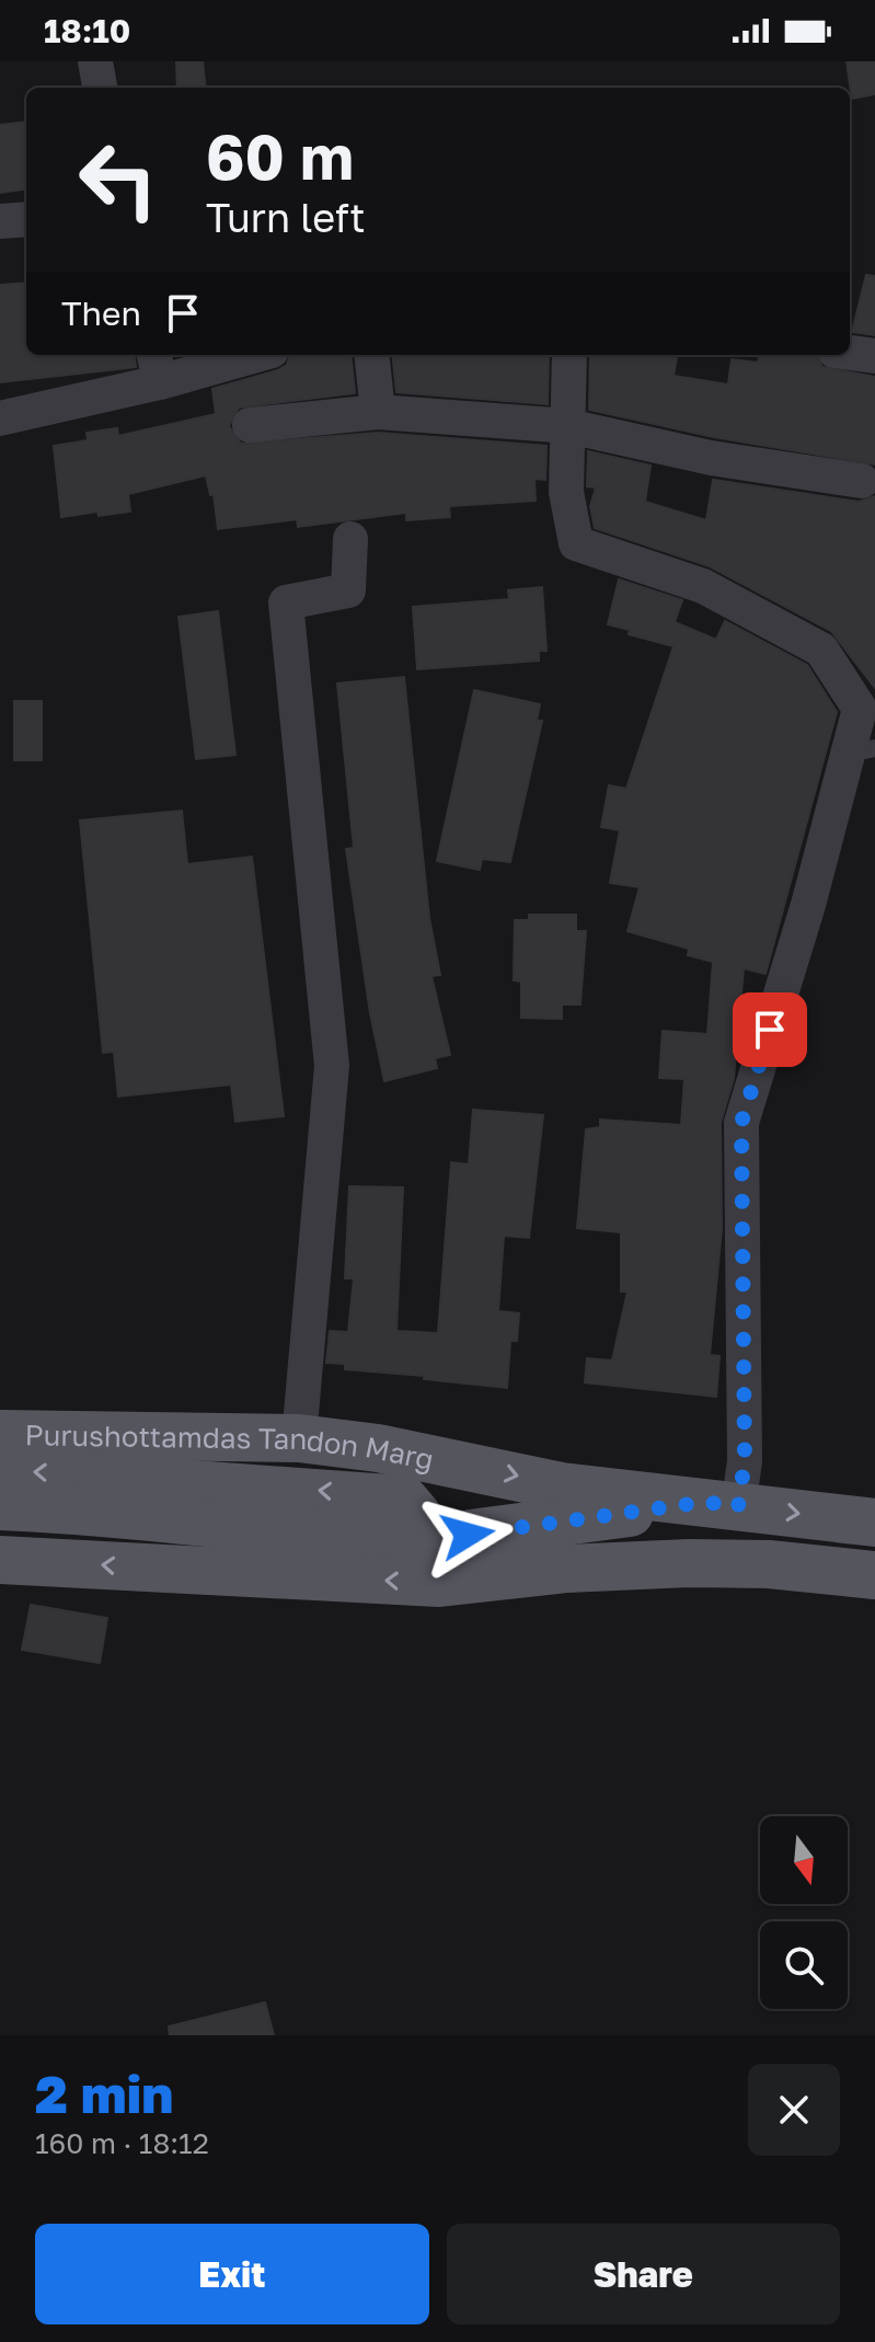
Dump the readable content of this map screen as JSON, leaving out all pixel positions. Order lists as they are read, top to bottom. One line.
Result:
{"streets":{"main road":["Purushottamdas Tandon Marg"]},"north":"bottom","page":{"status":"18:10","turn":["60 m","Turn left"],"then":"Then","heading":["2 min","160 m · 18:12"],"buttons":["Exit","Share"]}}
